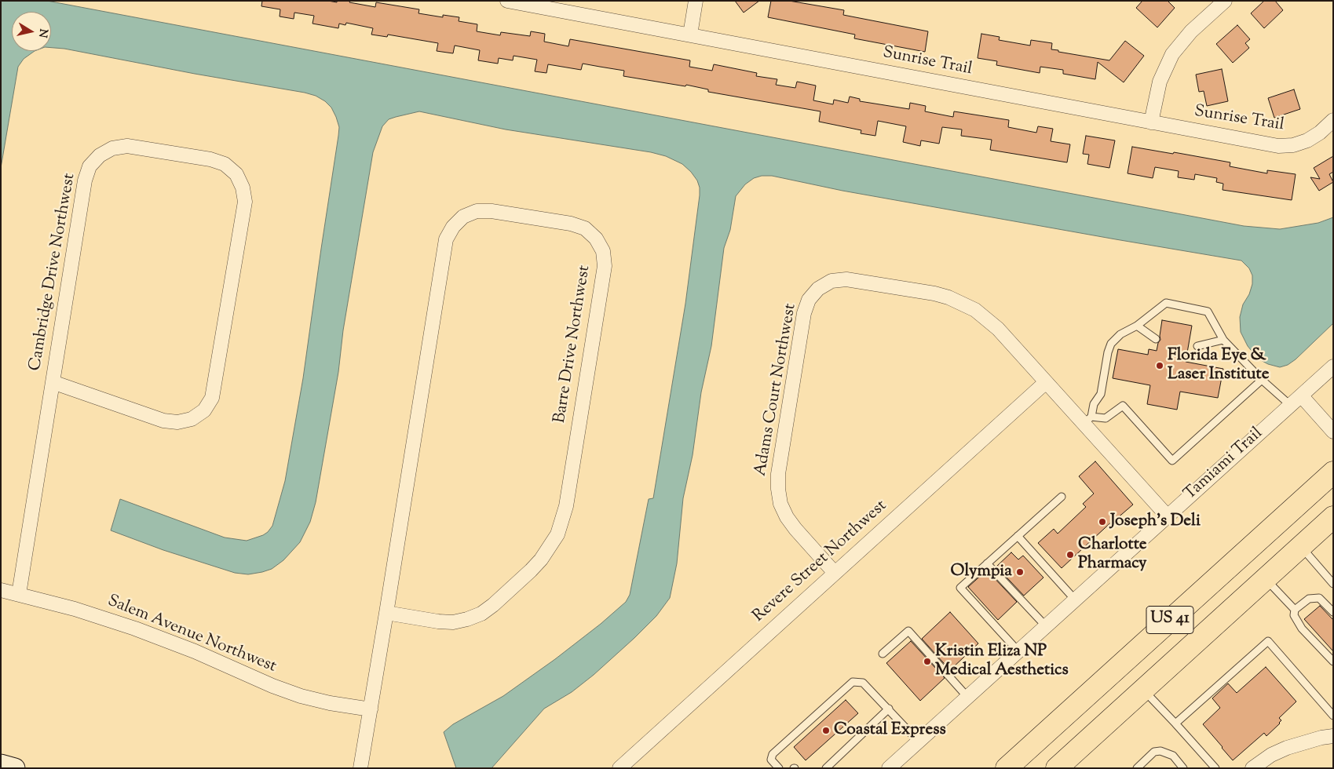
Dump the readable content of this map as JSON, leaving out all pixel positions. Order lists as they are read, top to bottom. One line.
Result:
{"streets":{"main road":["US 41"],"street":["Sunrise Trail","Cambridge Drive Northwest","Barre Drive Northwest","Adams Court Northwest","Tamiami Trail","Revere Street Northwest","Salem Avenue Northwest"]},"crossings":[["Cambridge Drive Northwest","Salem Avenue Northwest"],["Barre Drive Northwest","Salem Avenue Northwest"],["Adams Court Northwest","Tamiami Trail"],["Adams Court Northwest","Revere Street Northwest"]],"places":["Florida Eye & Laser Institute","Joseph's Deli","Charlotte Pharmacy","Olympia","Kristin Eliza NP Medical Aesthetics","Coastal Express"],"north":"right"}
